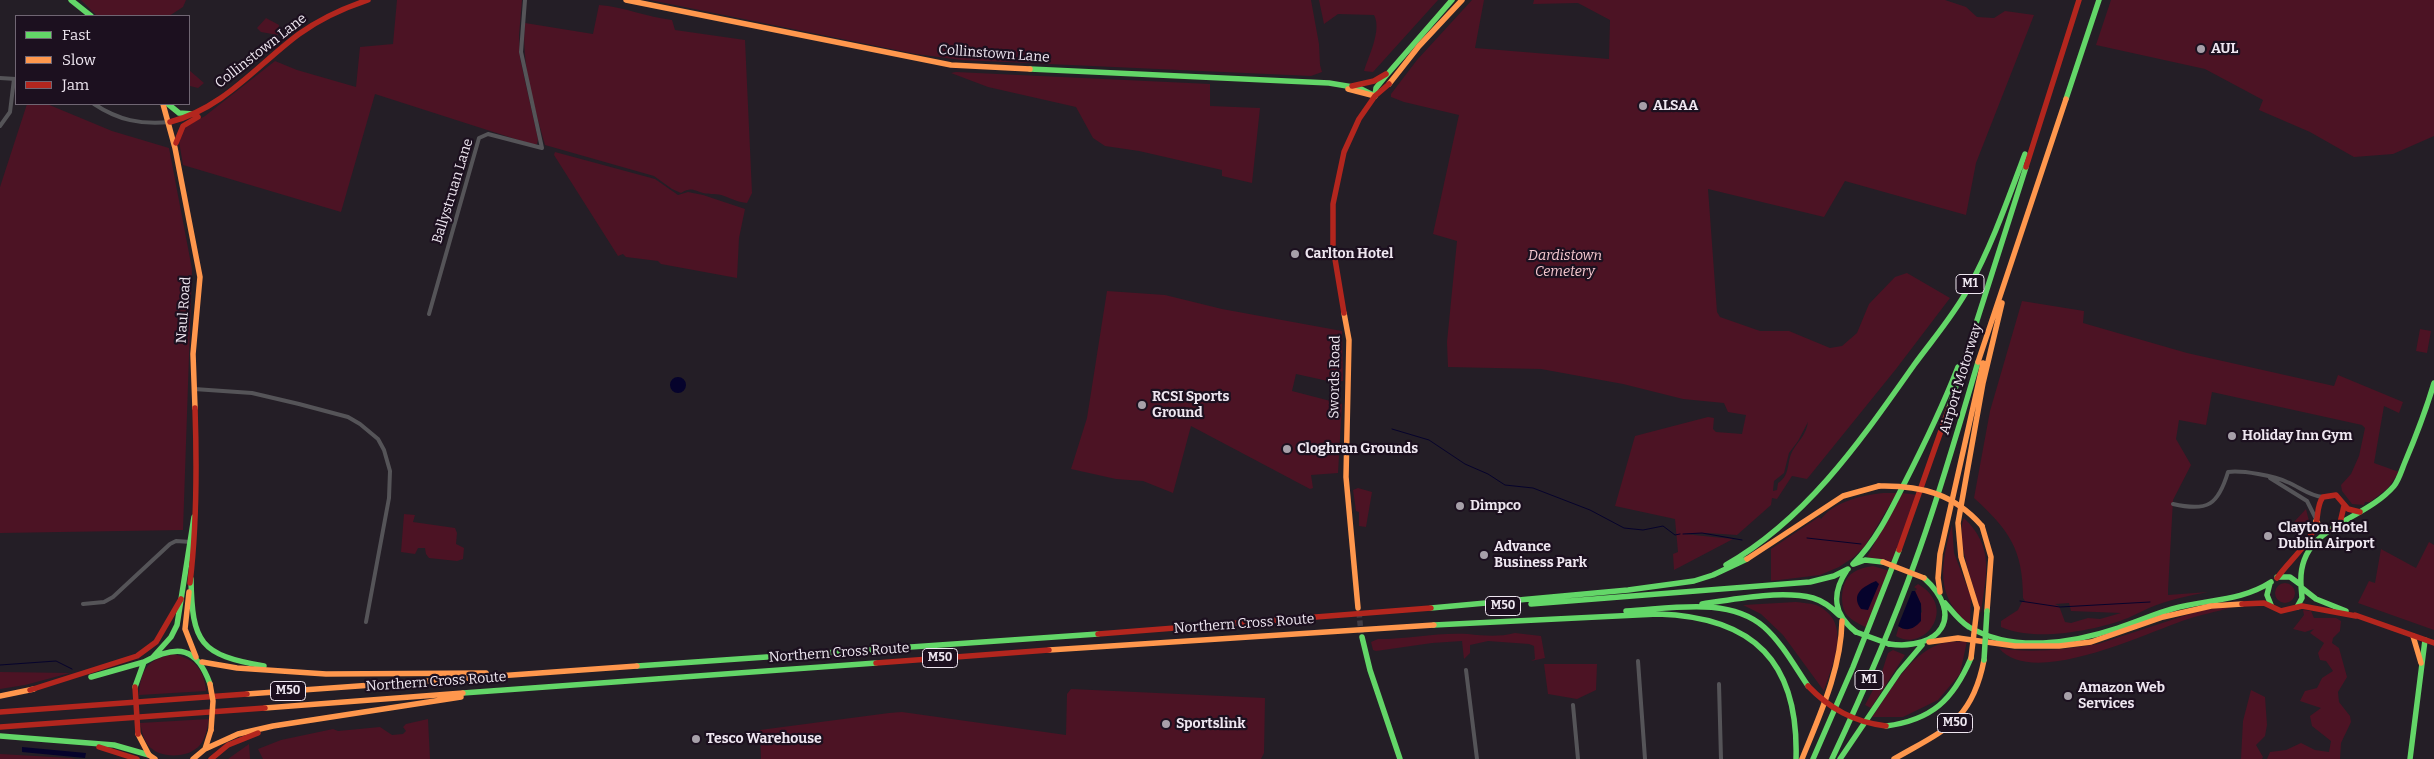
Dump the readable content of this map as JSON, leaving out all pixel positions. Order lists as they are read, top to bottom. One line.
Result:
{"streets":{"main road":["Collinstown Lane","M1","Naul Road","Swords Road","Airport Motorway","M50","Northern Cross Route"],"street":["Ballystruan Lane"]},"crossings":[["Collinstown Lane","Naul Road"],["Collinstown Lane","Swords Road"],["M1","Airport Motorway"],["M1","M50"],["M50","Northern Cross Route"]],"parks":["Dardistown Cemetery"],"places":["AUL","ALSAA","Carlton Hotel","RCSI Sports Ground","Holiday Inn Gym","Cloghran Grounds","Dimpco","Clayton Hotel Dublin Airport","Advance Business Park","Amazon Web Services","Sportslink","Tesco Warehouse"],"legend":["Fast","Slow","Jam"]}
